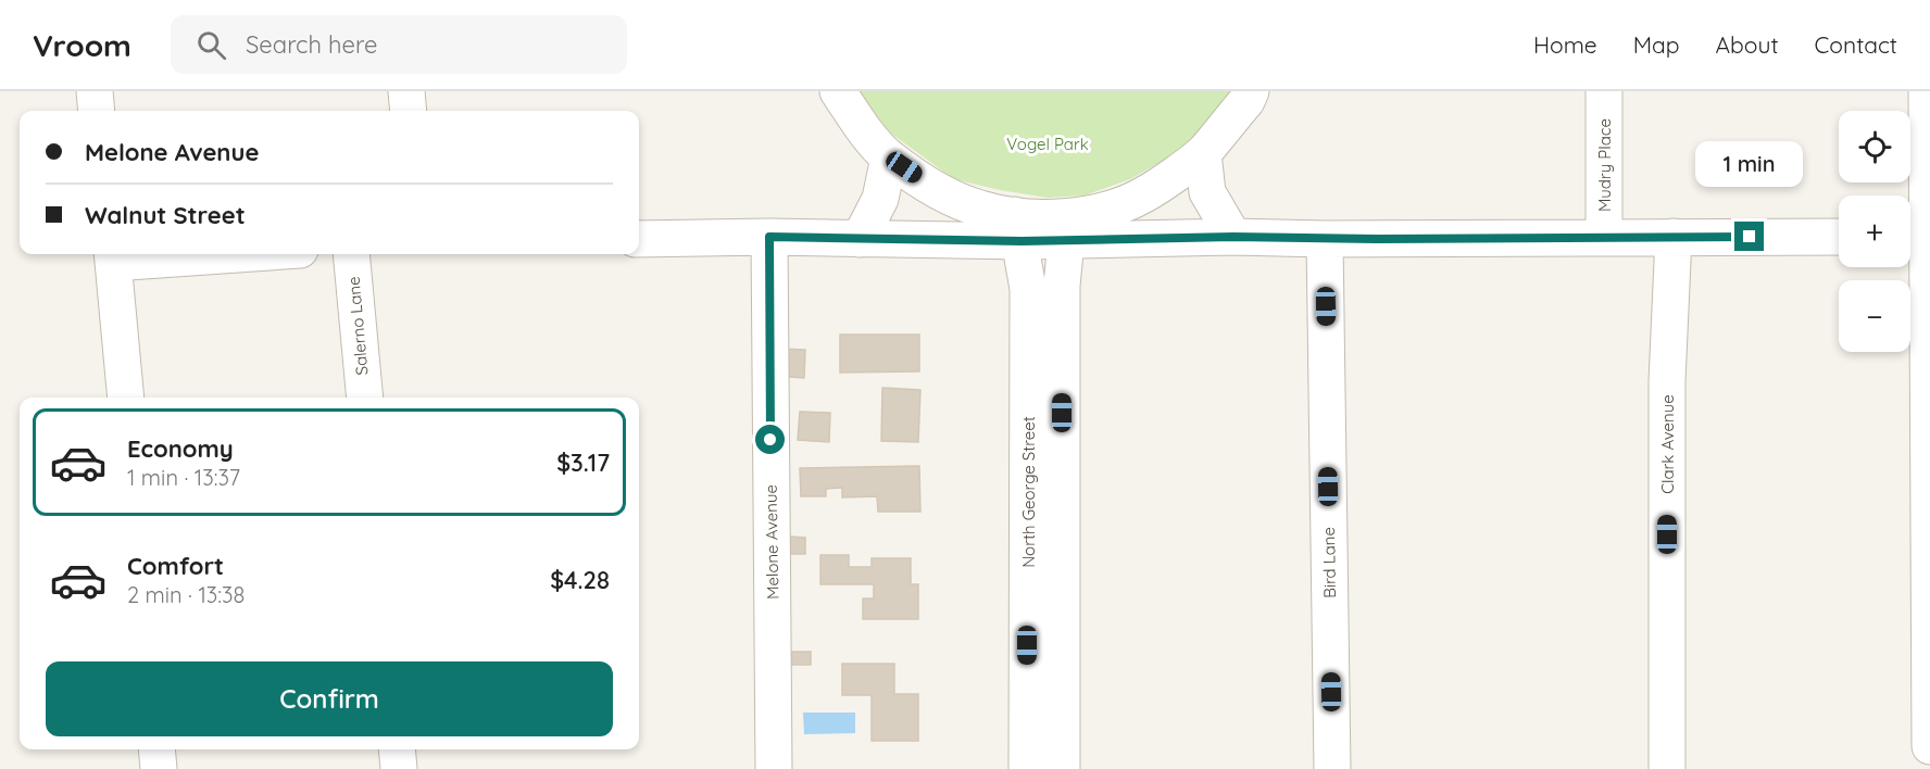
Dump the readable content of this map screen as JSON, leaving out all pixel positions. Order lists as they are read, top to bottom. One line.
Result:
{"streets":{"street":["Mudry Place","Salerno Lane","Clark Avenue","North George Street","Melone Avenue","Bird Lane"]},"parks":["Vogel Park"],"page":{"header":"Vroom","search":"Search here","nav":["Home","Map","About","Contact"],"map_buttons":["+","−"],"banner":["Melone Avenue","Walnut Street"],"bubble":"1 min","list":[{"name":"Economy","note":"1 min · 13:37","value":"$3.17"},{"name":"Comfort","note":"2 min · 13:38","value":"$4.28"}],"buttons":"Confirm"}}
